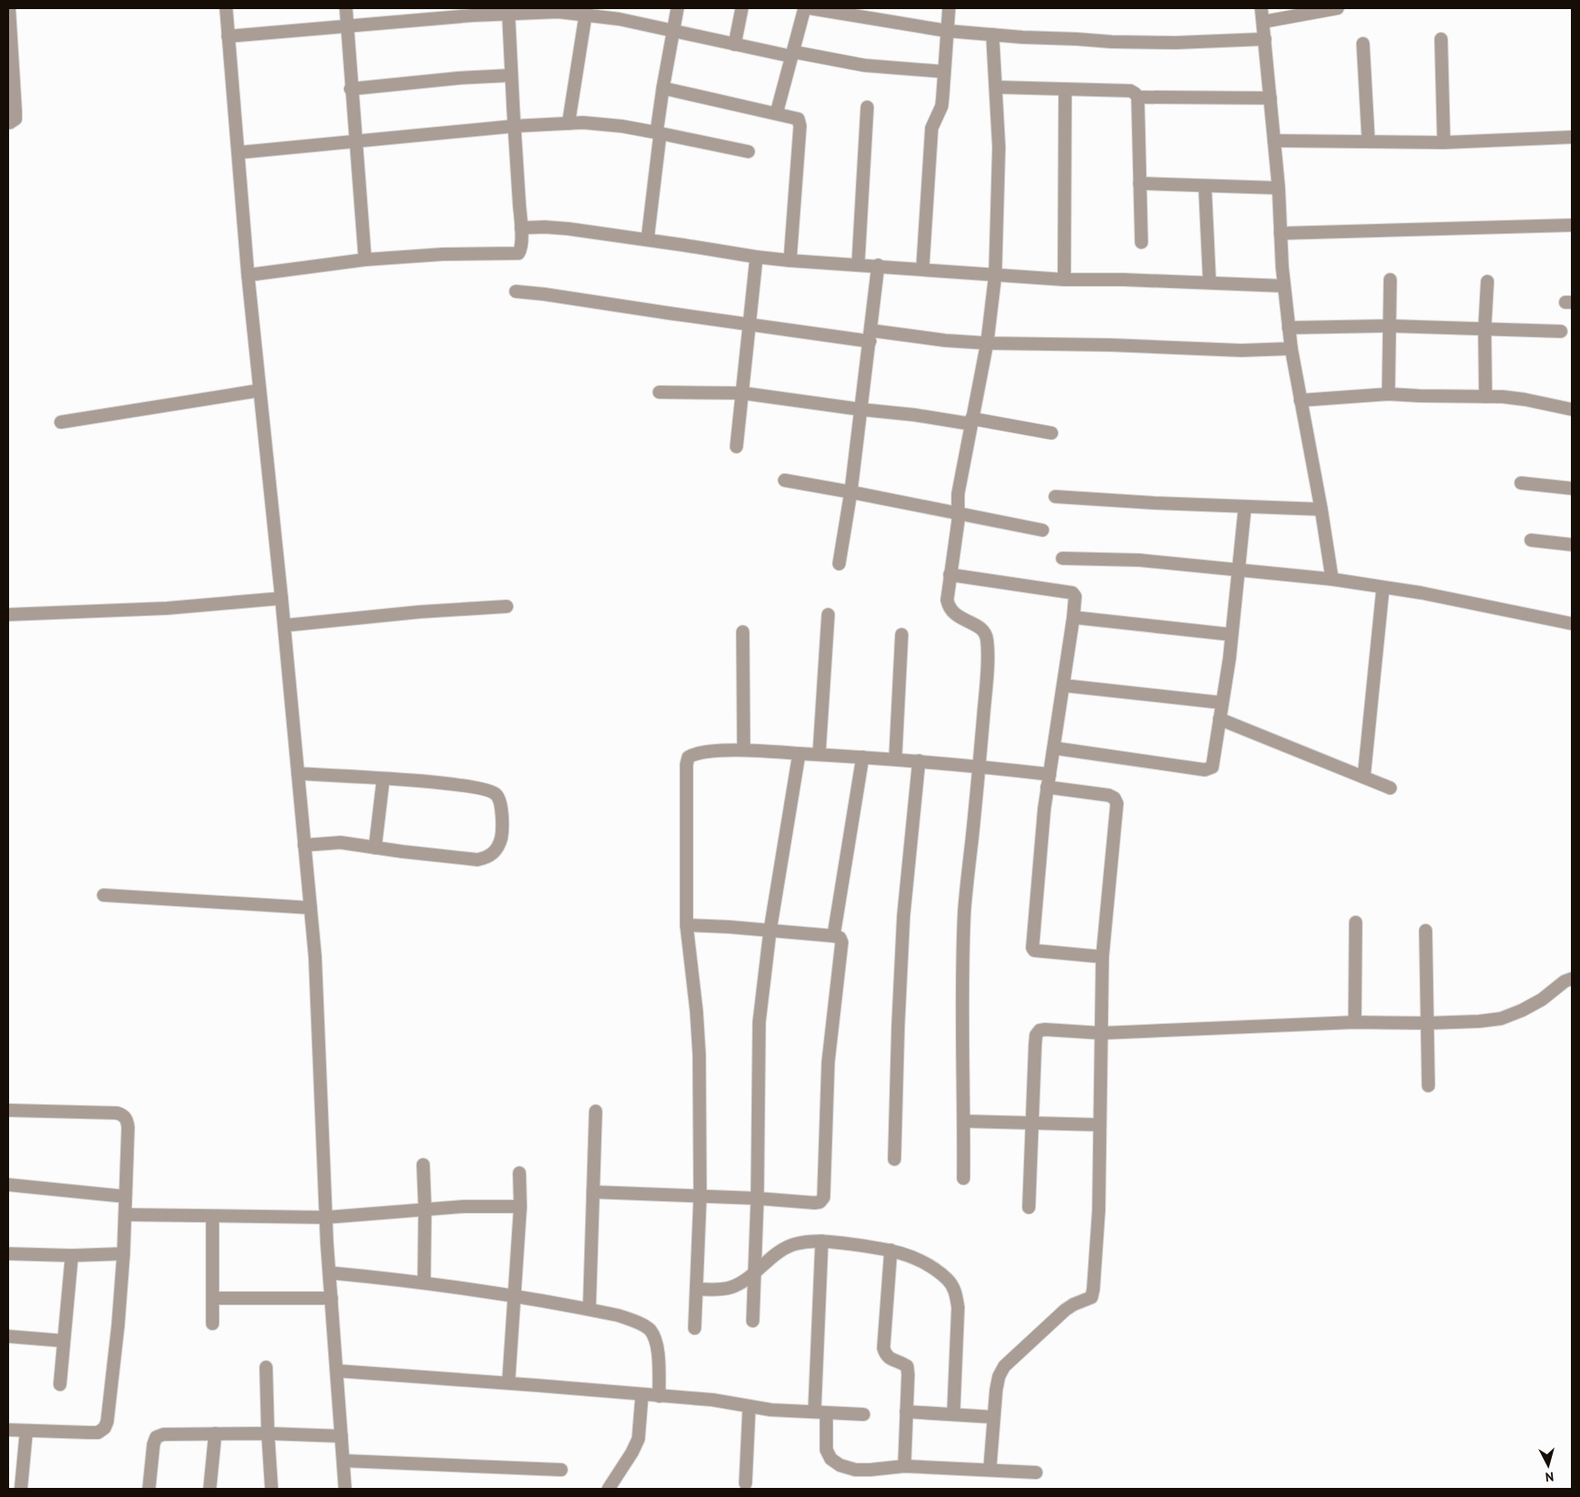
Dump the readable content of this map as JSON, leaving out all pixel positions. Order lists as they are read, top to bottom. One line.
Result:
{"north":"bottom"}
